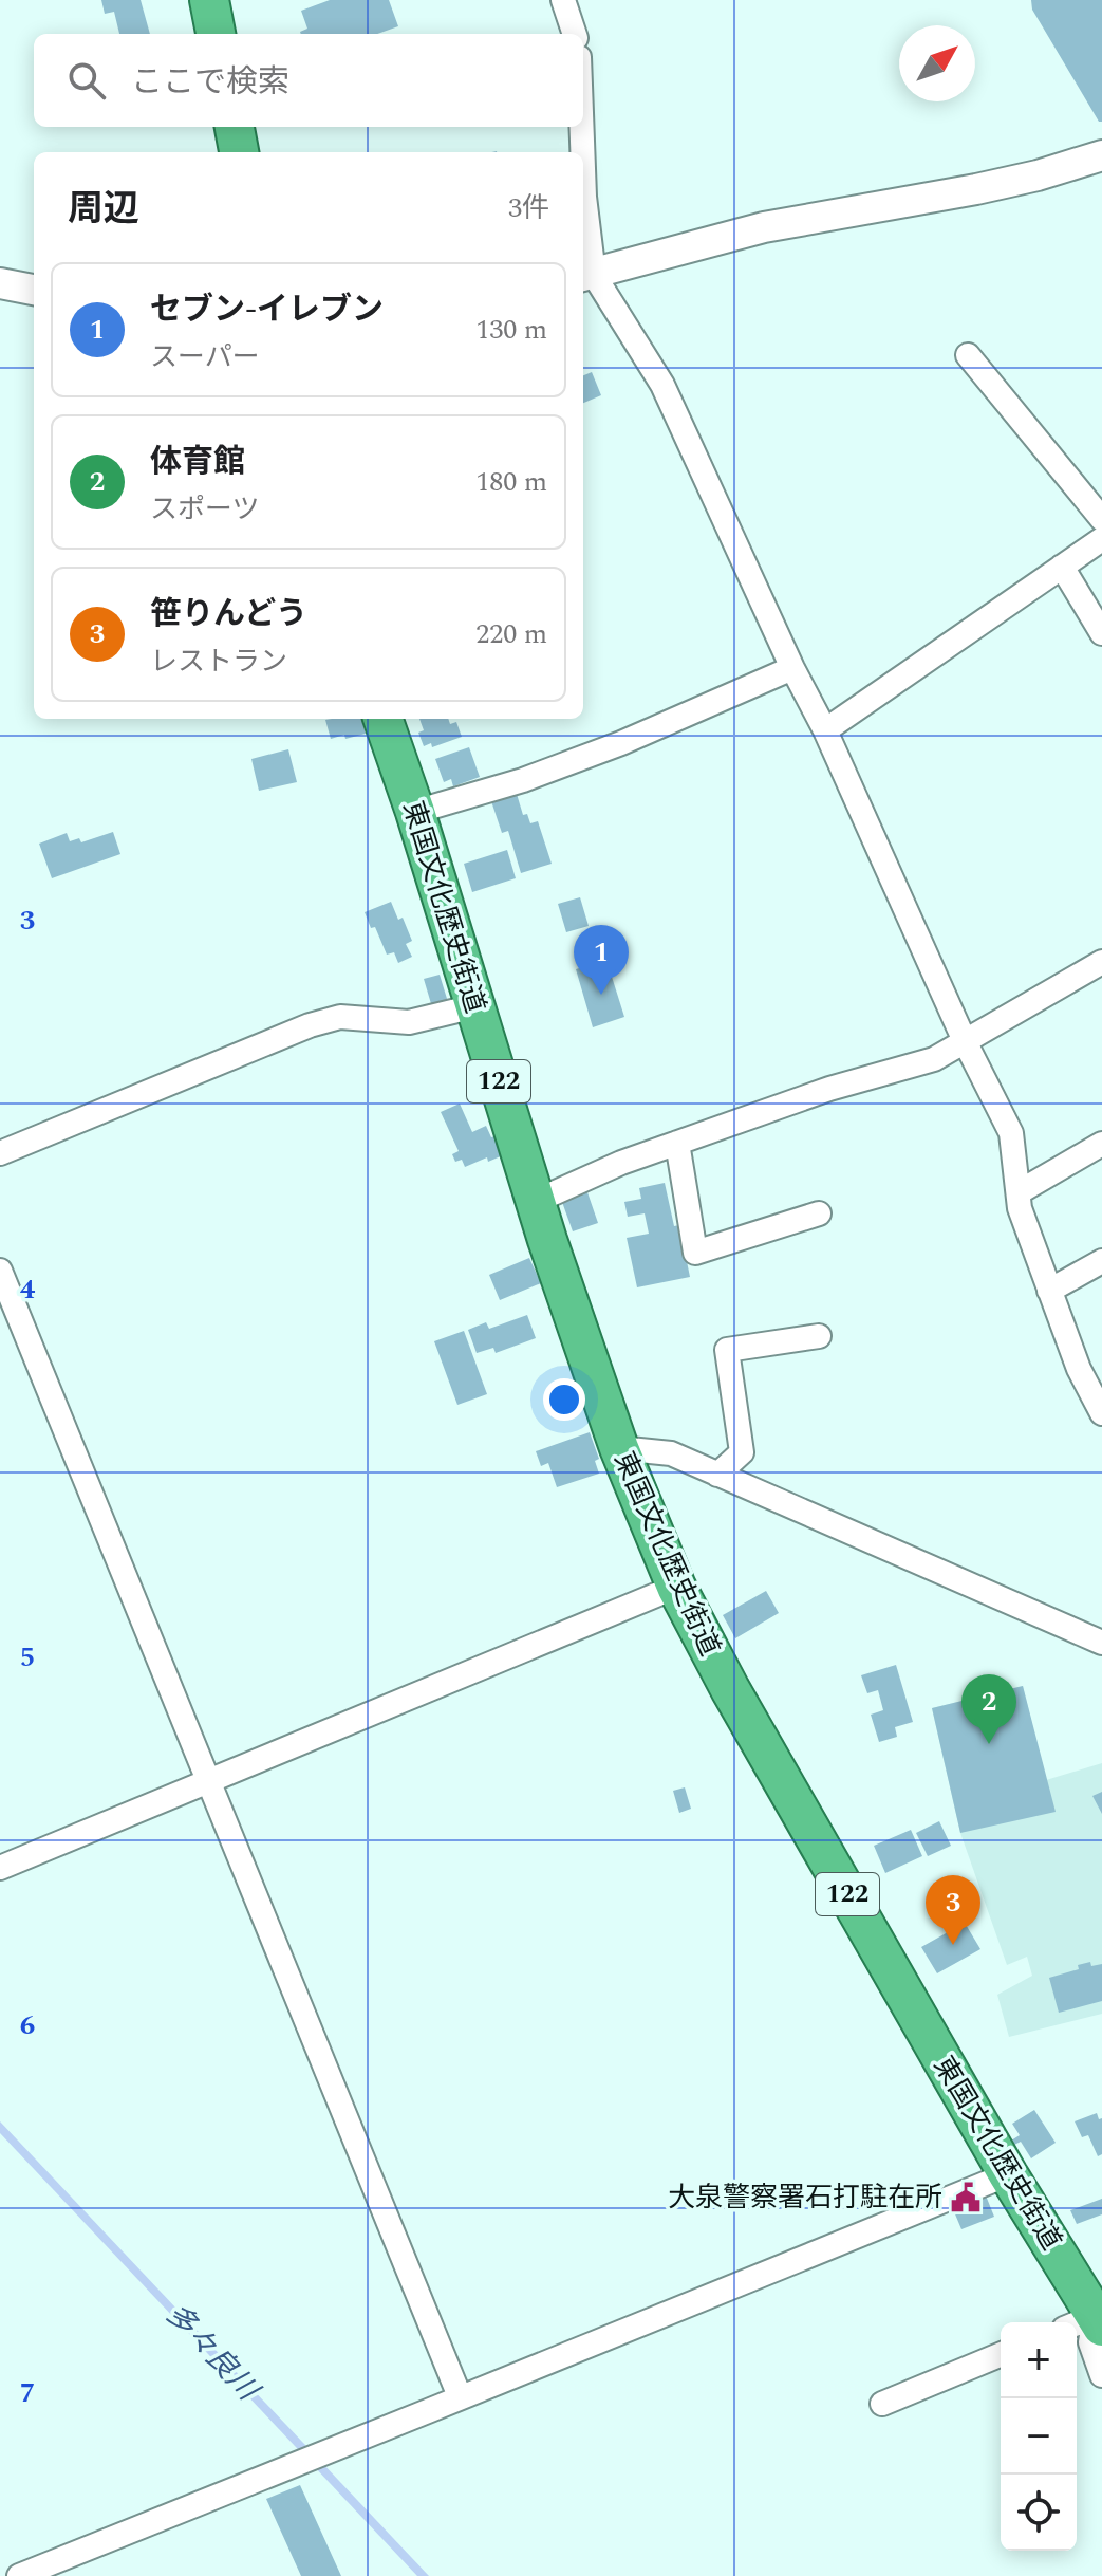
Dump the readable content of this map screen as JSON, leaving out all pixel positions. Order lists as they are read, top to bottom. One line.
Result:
{"streets":{"highway":["東国文化歴史街道","122"]},"water":["多々良川"],"places":{"public building":["大泉警察署石打駐在所"]},"north":"top right","page":{"search":"ここで検索","heading":["周辺","3件"],"list":[{"mark":"1","name":"セブン-イレブン","note":"スーパー","value":"130 m"},{"mark":"2","name":"体育館","note":"スポーツ","value":"180 m"},{"mark":"3","name":"笹りんどう","note":"レストラン","value":"220 m"}],"pins":["1","2","3"],"map_buttons":["+","−"]},"grid":{"rows":["3","4","5","6","7"]}}
